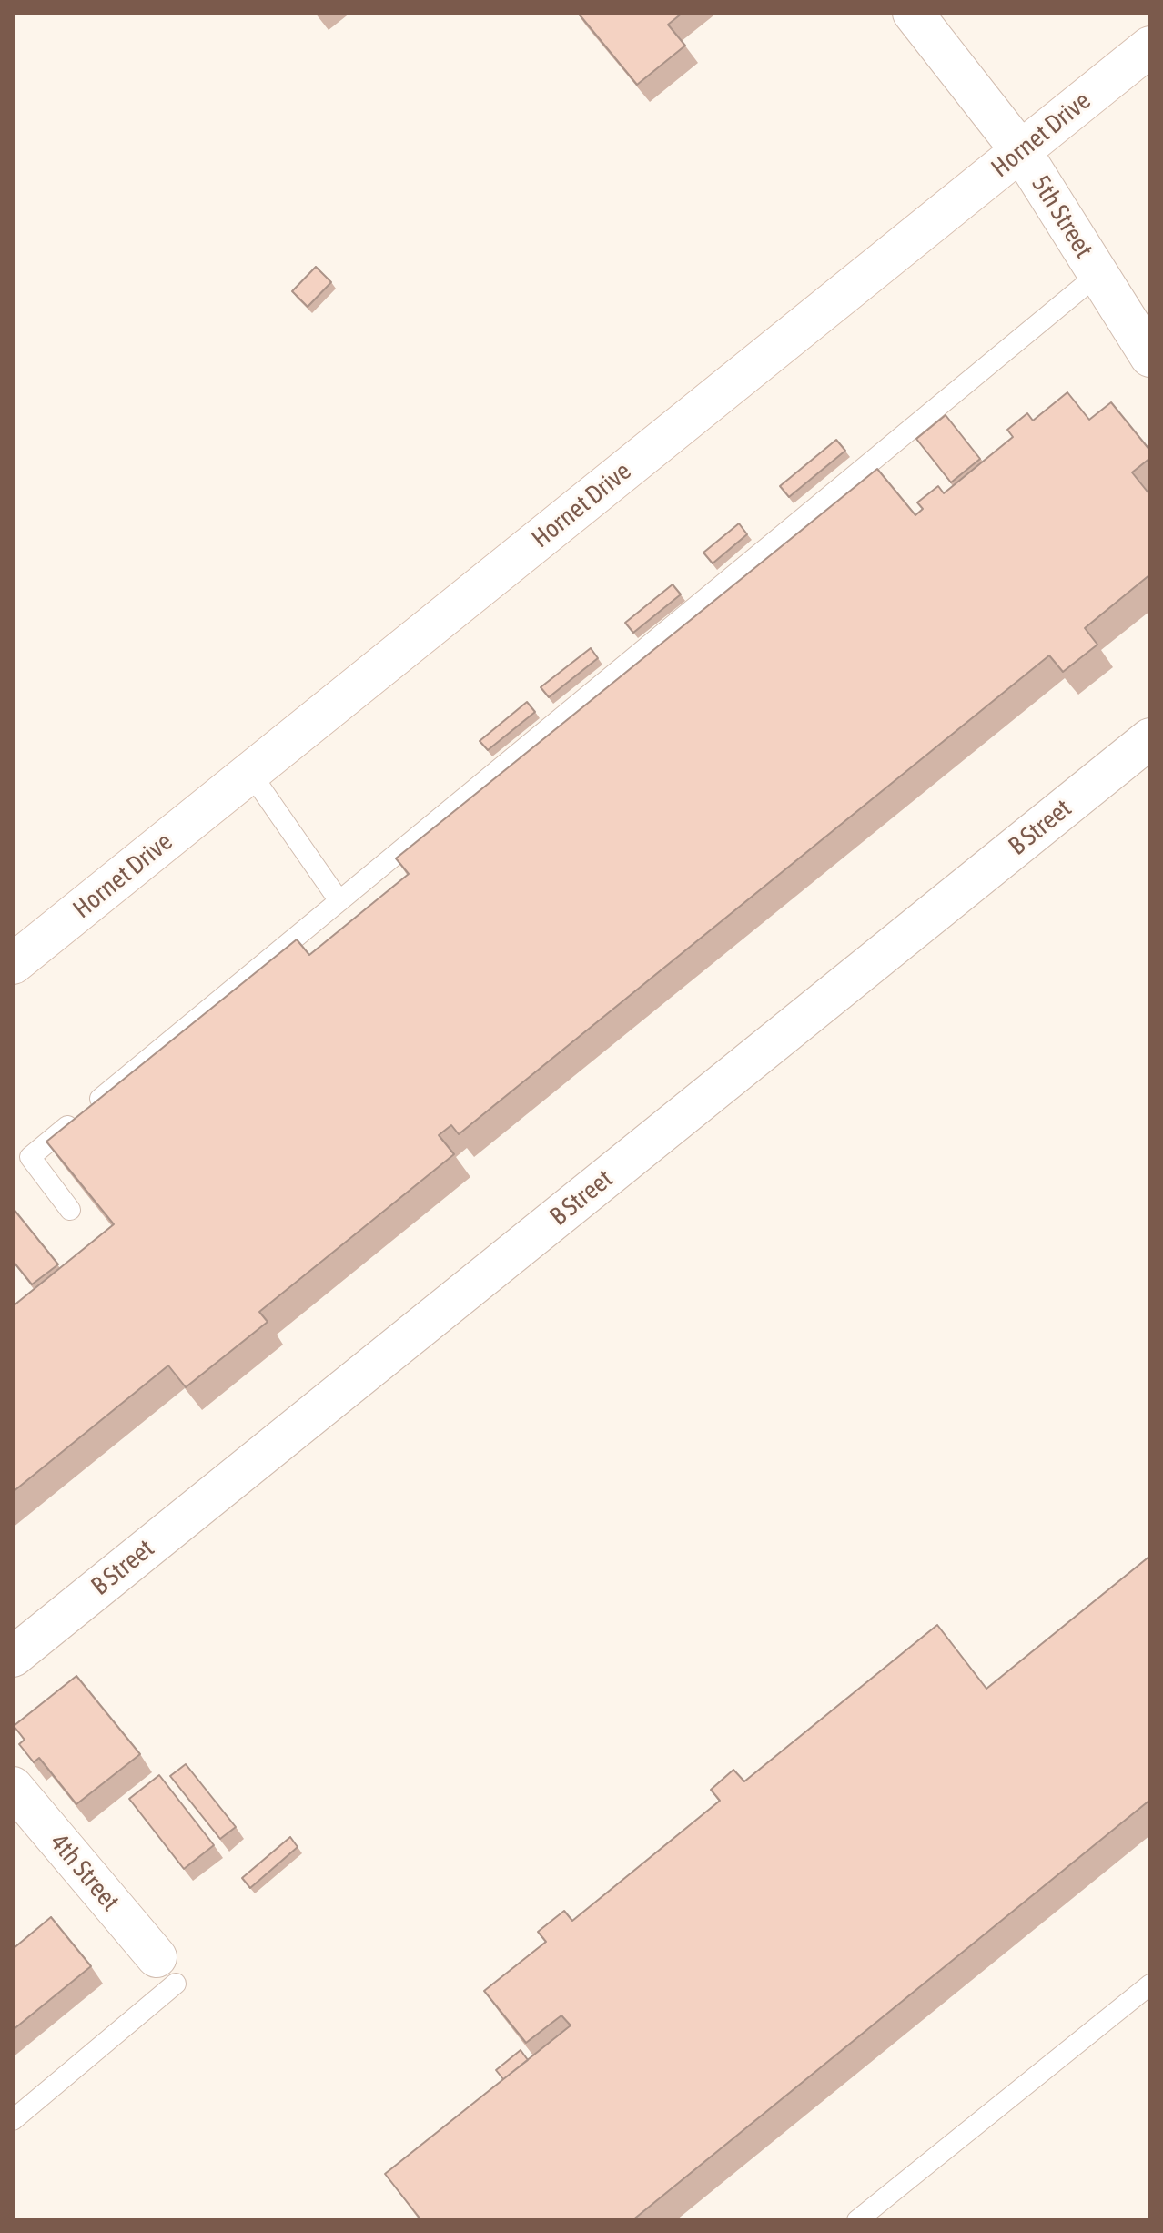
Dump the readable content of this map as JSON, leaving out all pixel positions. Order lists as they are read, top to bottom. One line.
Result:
{"streets":{"street":["Hornet Drive","5th Street","B Street","4th Street"]},"crossings":[["Hornet Drive","5th Street"]]}
